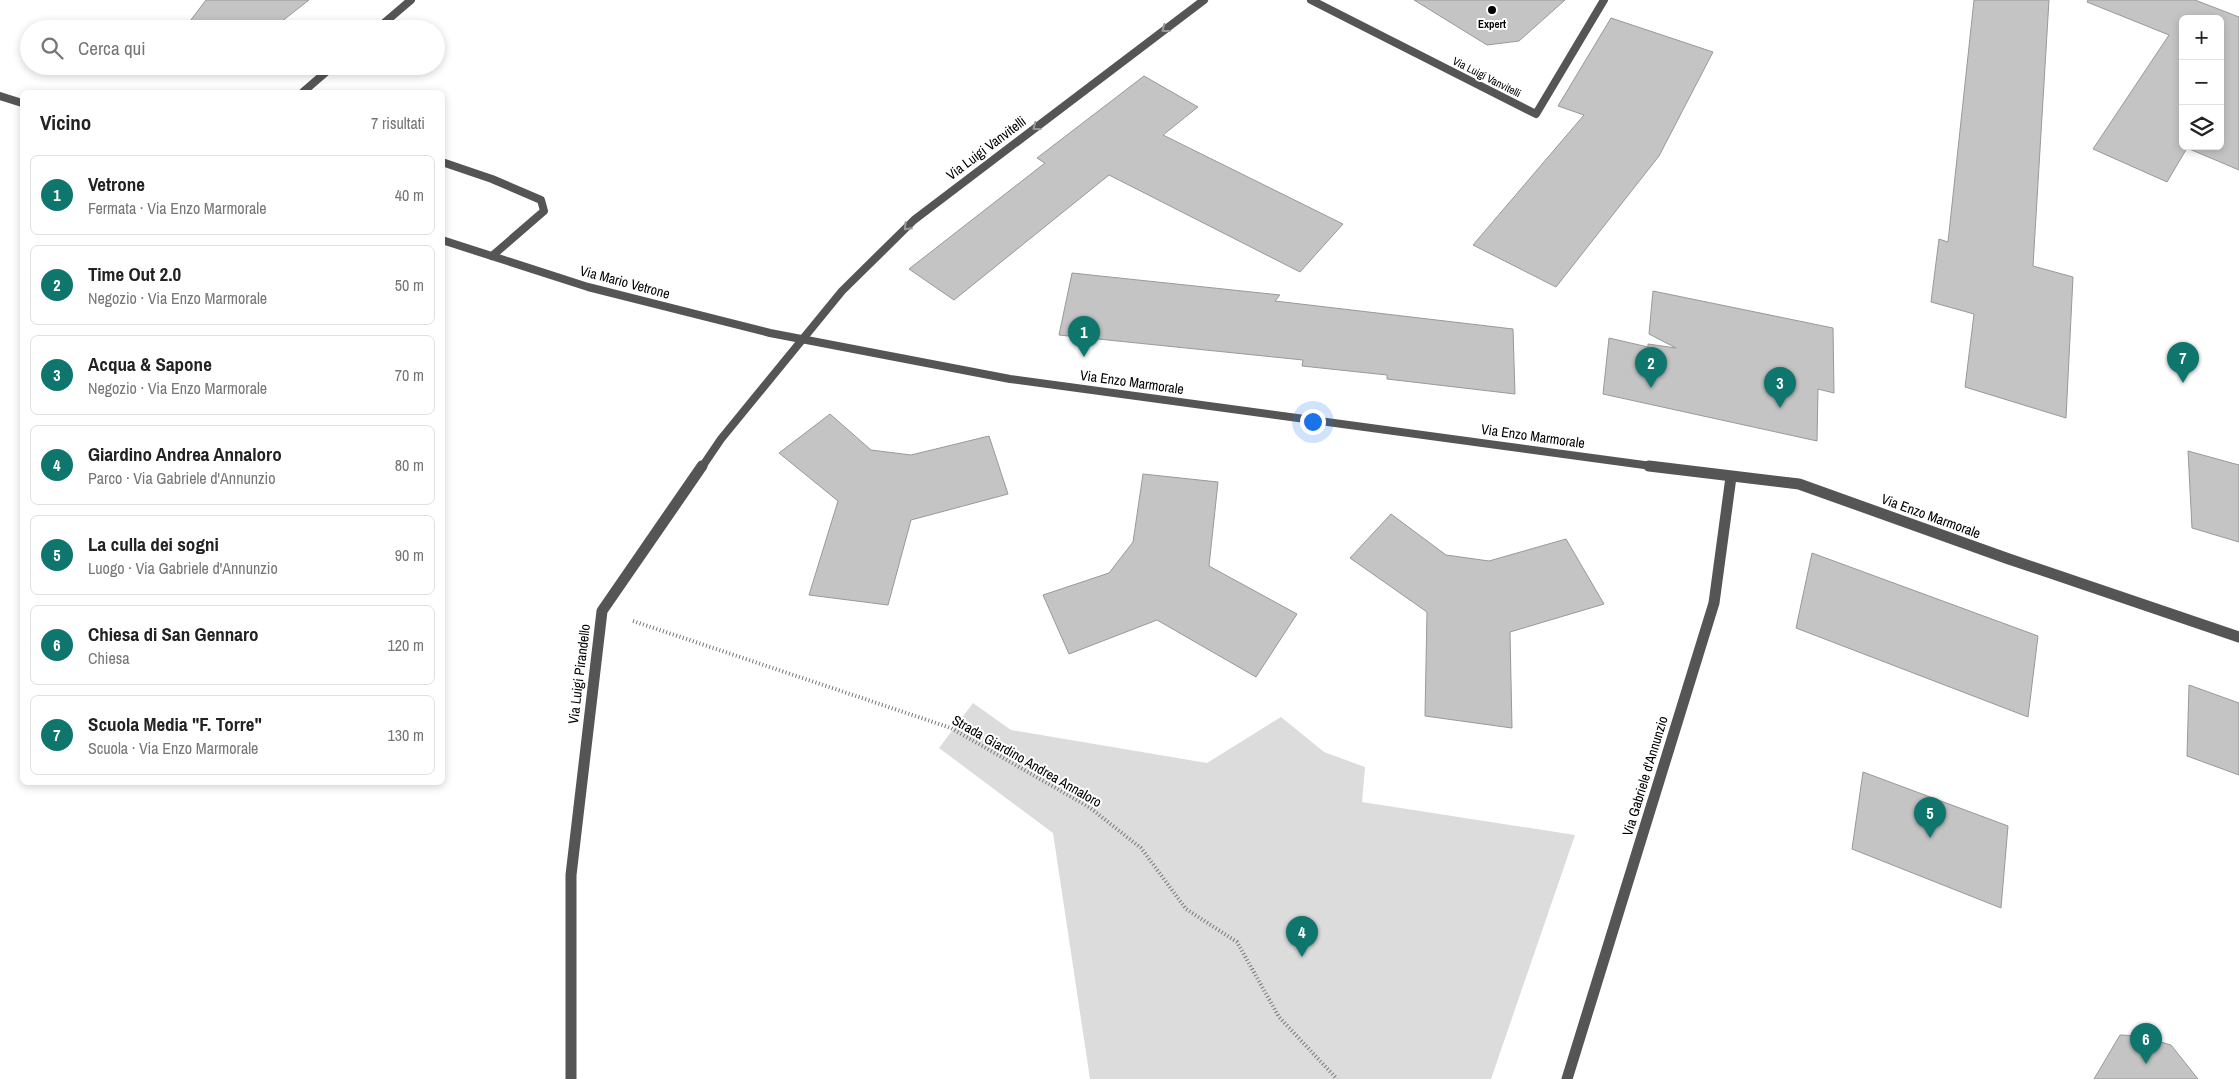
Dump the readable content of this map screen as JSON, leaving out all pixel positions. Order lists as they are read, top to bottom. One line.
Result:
{"streets":{"street":["Via Luigi Vanvitelli","Via Mario Vetrone","Via Enzo Marmorale","Via Luigi Pirandello","Via Gabriele d'Annunzio"],"path":["Strada Giardino Andrea Annaloro"]},"crossings":[["Via Luigi Vanvitelli","Via Mario Vetrone"],["Via Luigi Vanvitelli","Via Enzo Marmorale"],["Via Luigi Vanvitelli","Via Luigi Pirandello"],["Via Mario Vetrone","Via Enzo Marmorale"],["Via Mario Vetrone","Via Luigi Pirandello"],["Via Enzo Marmorale","Via Luigi Pirandello"],["Via Enzo Marmorale","Via Gabriele d'Annunzio"],["Via Luigi Pirandello","Strada Giardino Andrea Annaloro"]],"one_way":["Via Luigi Vanvitelli"],"places":["Expert"],"page":{"map_buttons":["+","−"],"search":"Cerca qui","heading":["Vicino","7 risultati"],"list":[{"mark":"1","name":"Vetrone","note":"Fermata · Via Enzo Marmorale","value":"40 m"},{"mark":"2","name":"Time Out 2.0","note":"Negozio · Via Enzo Marmorale","value":"50 m"},{"mark":"3","name":"Acqua & Sapone","note":"Negozio · Via Enzo Marmorale","value":"70 m"},{"mark":"4","name":"Giardino Andrea Annaloro","note":"Parco · Via Gabriele d'Annunzio","value":"80 m"},{"mark":"5","name":"La culla dei sogni","note":"Luogo · Via Gabriele d'Annunzio","value":"90 m"},{"mark":"6","name":"Chiesa di San Gennaro","note":"Chiesa","value":"120 m"},{"mark":"7","name":"Scuola Media \"F. Torre\"","note":"Scuola · Via Enzo Marmorale","value":"130 m"}],"pins":["1","7","2","3","5","4","6"]}}
